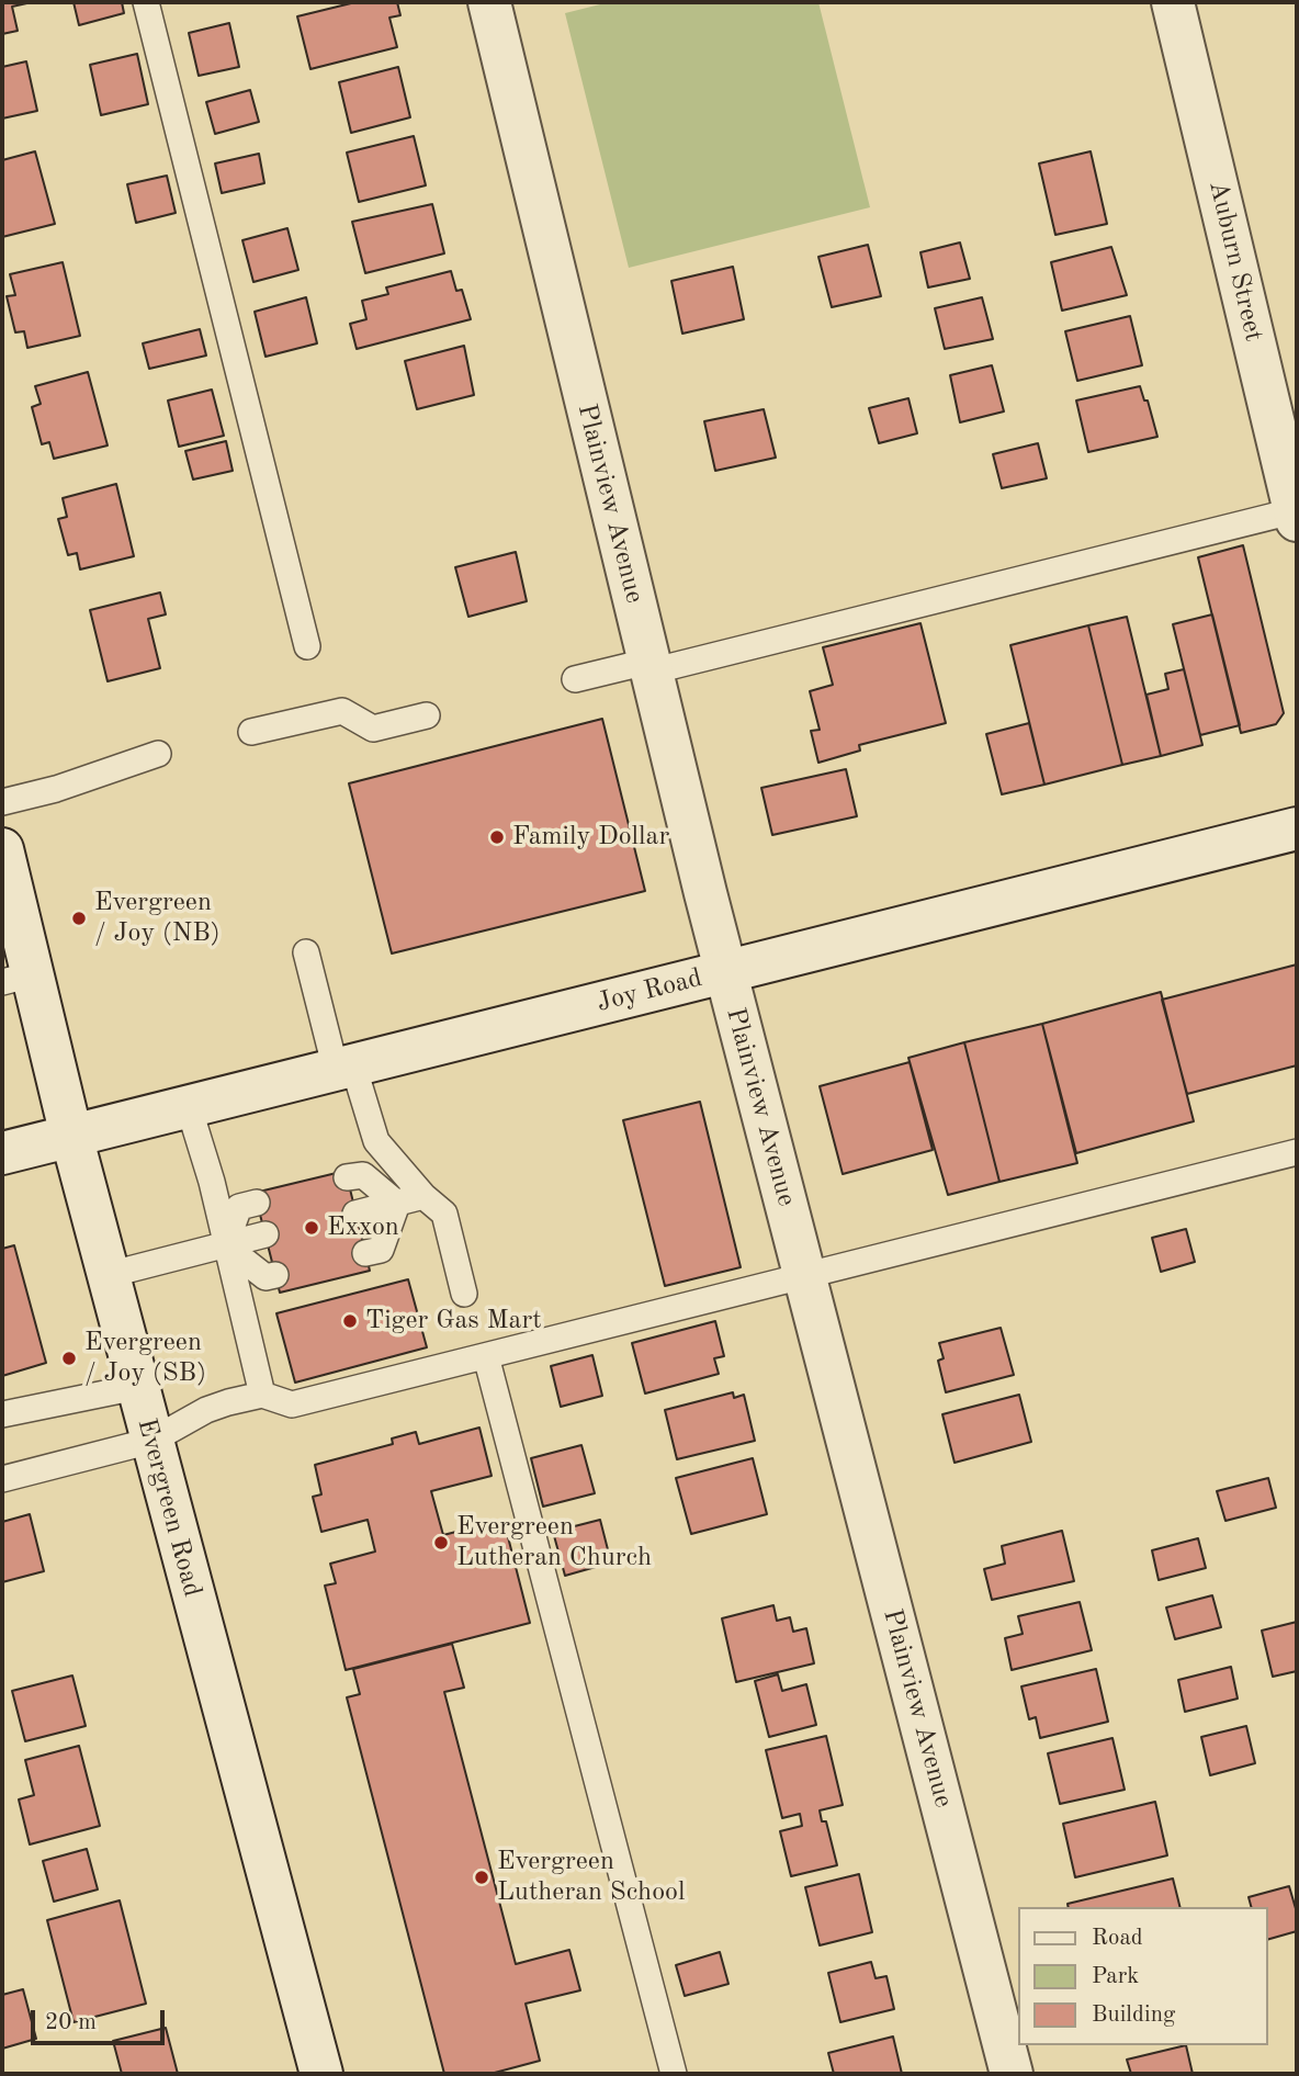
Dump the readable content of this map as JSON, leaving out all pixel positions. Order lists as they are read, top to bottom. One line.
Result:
{"streets":{"street":["Auburn Street","Plainview Avenue","Joy Road","Evergreen Road"]},"crossings":[["Plainview Avenue","Joy Road"],["Joy Road","Evergreen Road"]],"places":["Family Dollar","Evergreen / Joy (NB)","Exxon","Tiger Gas Mart","Evergreen / Joy (SB)","Evergreen Lutheran Church","Evergreen Lutheran School"],"legend":["Road","Park","Building"],"scale_bar":"20 m"}
